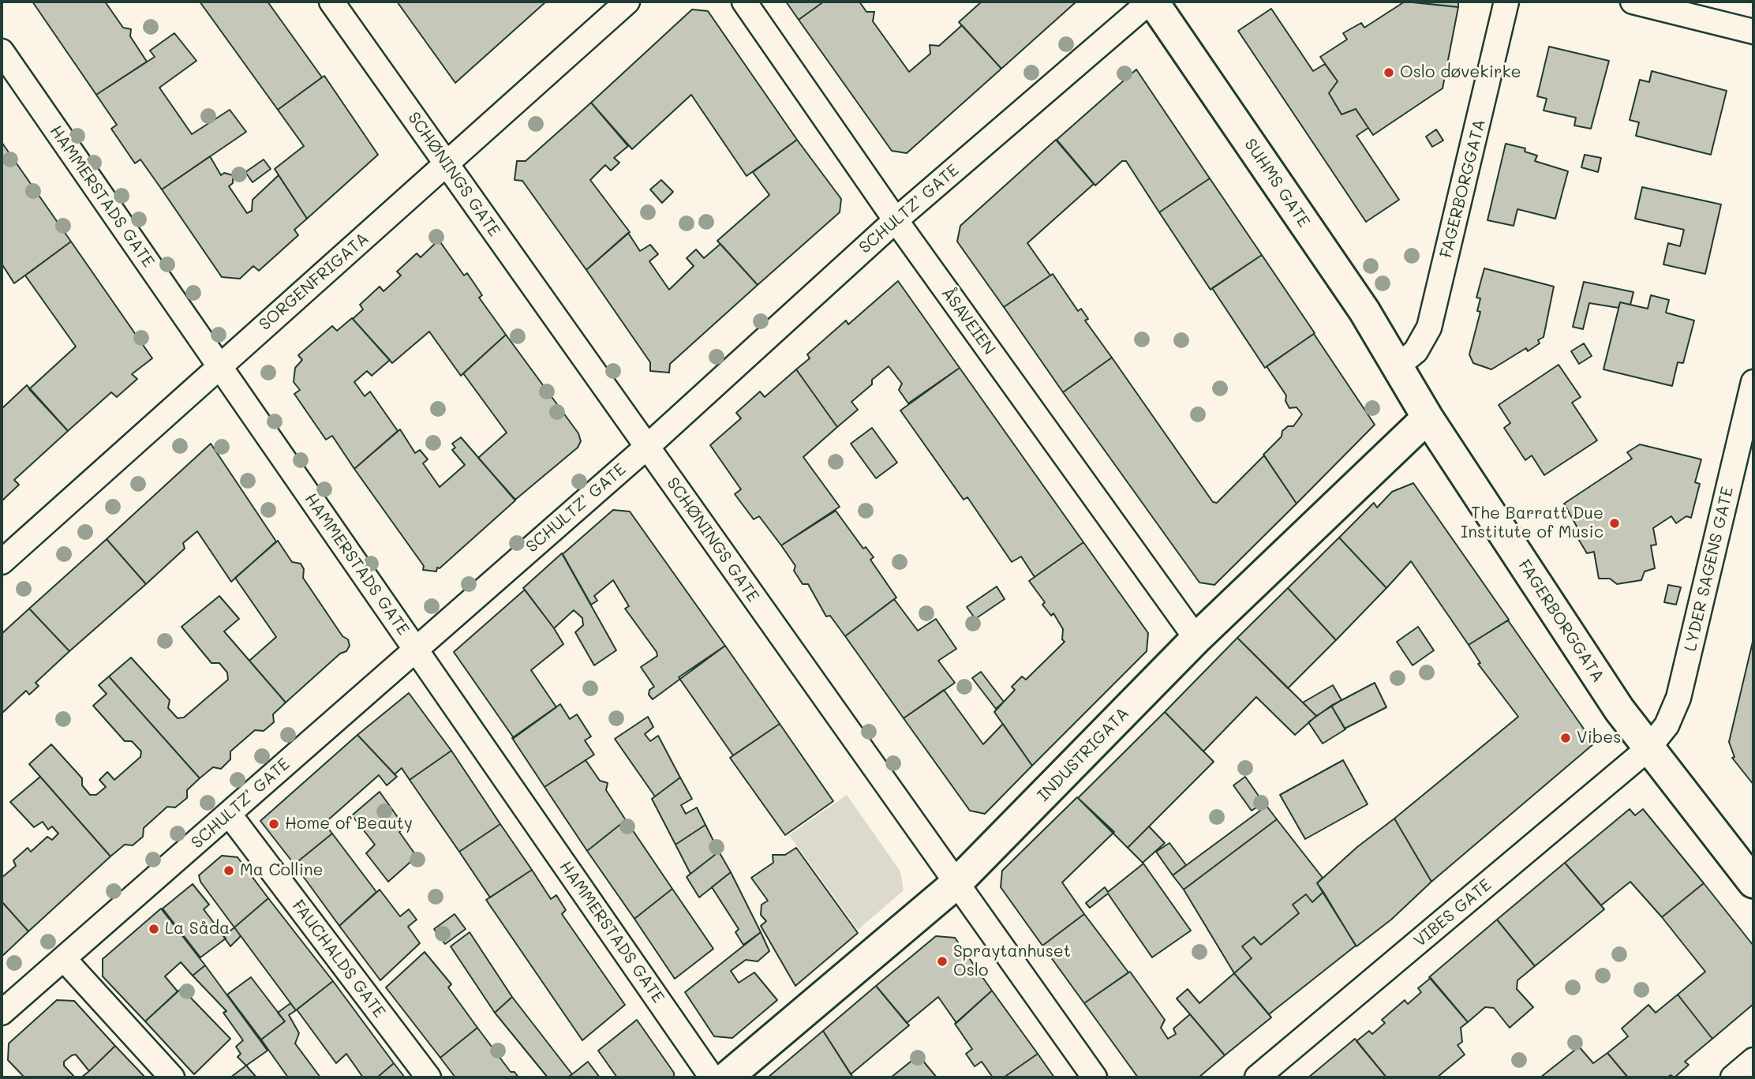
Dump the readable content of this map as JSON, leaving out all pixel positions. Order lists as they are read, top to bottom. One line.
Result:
{"streets":{"street":["SCHØNINGS GATE","SUHMS GATE","FAGERBORGGATA","HAMMERSTADS GATE","SCHULTZ’ GATE","SORGENFRIGATA","ÅSAVEIEN","LYDER SAGENS GATE","INDUSTRIGATA","VIBES GATE","FAUCHALDS GATE"]},"crossings":[["SCHØNINGS GATE","SCHULTZ’ GATE"],["SCHØNINGS GATE","SORGENFRIGATA"],["SCHØNINGS GATE","INDUSTRIGATA"],["SUHMS GATE","FAGERBORGGATA"],["SUHMS GATE","SCHULTZ’ GATE"],["FAGERBORGGATA","LYDER SAGENS GATE"],["FAGERBORGGATA","INDUSTRIGATA"],["FAGERBORGGATA","VIBES GATE"],["HAMMERSTADS GATE","SCHULTZ’ GATE"],["HAMMERSTADS GATE","SORGENFRIGATA"],["SCHULTZ’ GATE","ÅSAVEIEN"],["SCHULTZ’ GATE","FAUCHALDS GATE"],["ÅSAVEIEN","INDUSTRIGATA"],["LYDER SAGENS GATE","VIBES GATE"]],"places":["Oslo døvekirke","The Barratt Due Institute of Music","Vibes","Home of Beauty","Ma Colline","La Såda","Spraytanhuset Oslo"]}
